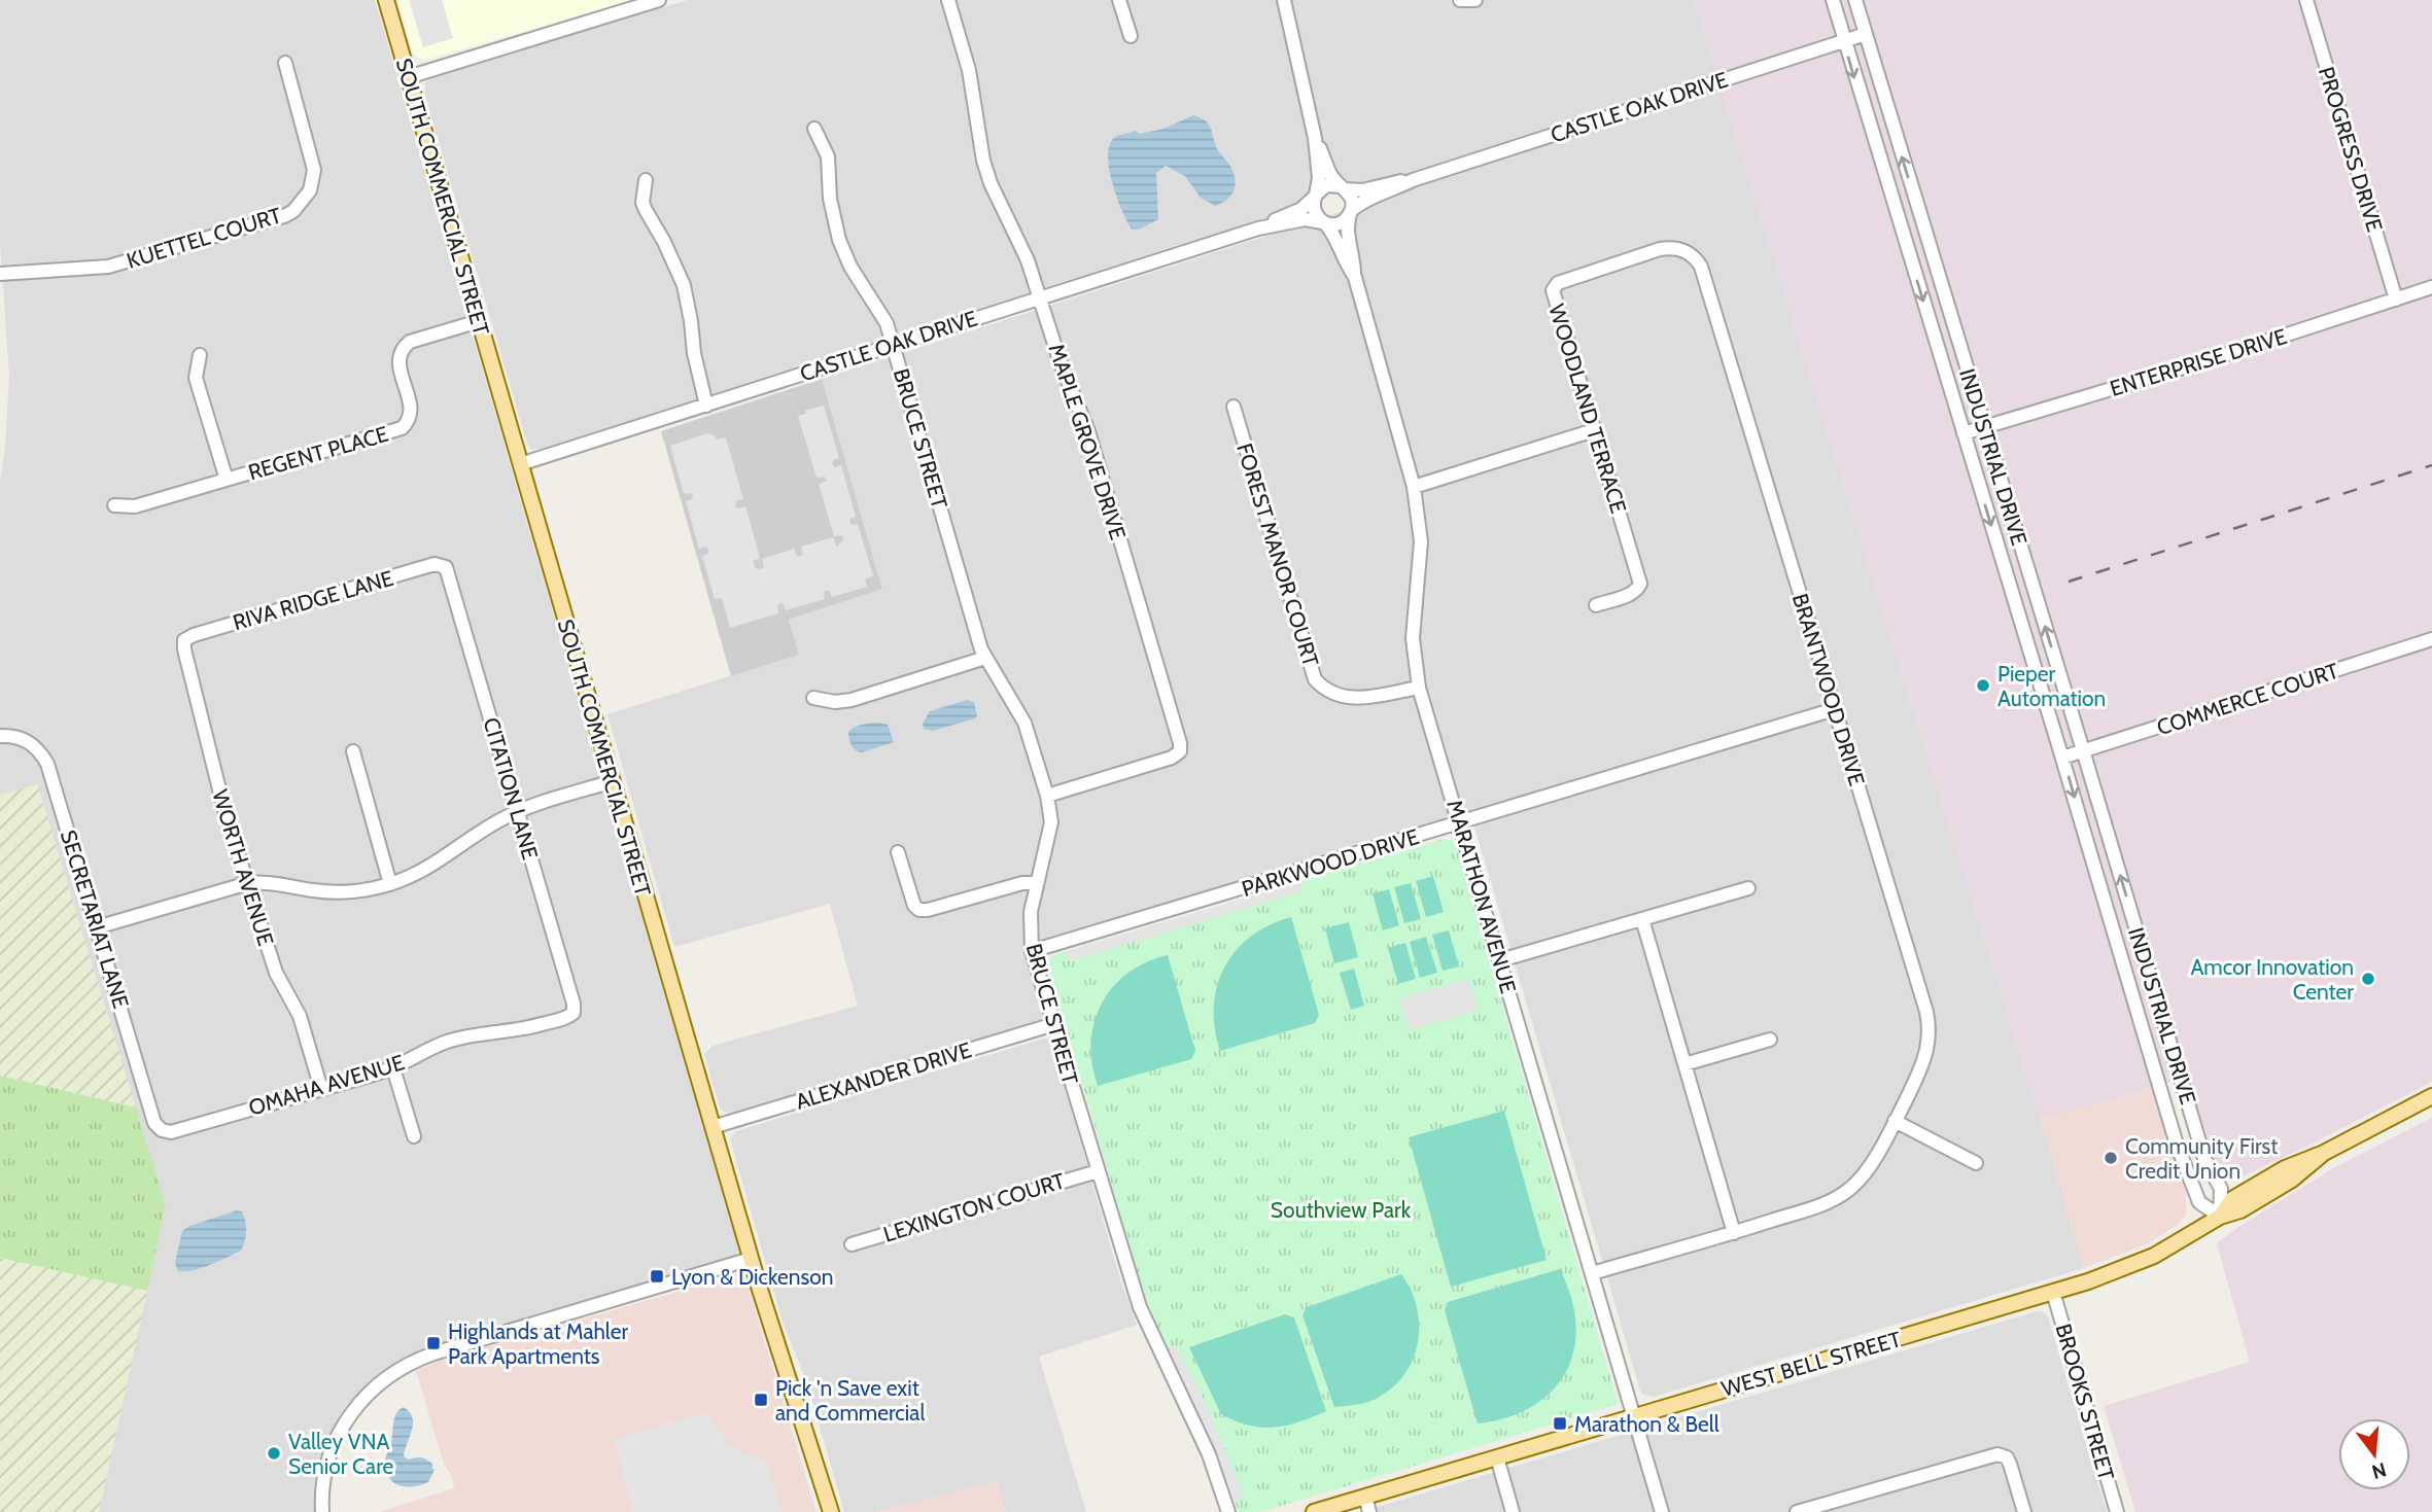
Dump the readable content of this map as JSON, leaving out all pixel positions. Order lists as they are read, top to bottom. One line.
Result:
{"streets":{"main road":["SOUTH COMMERCIAL STREET","WEST BELL STREET"],"street":["CASTLE OAK DRIVE","PROGRESS DRIVE","KUETTEL COURT","ENTERPRISE DRIVE","WOODLAND TERRACE","BRUCE STREET","MAPLE GROVE DRIVE","REGENT PLACE","INDUSTRIAL DRIVE","FOREST MANOR COURT","RIVA RIDGE LANE","BRANTWOOD DRIVE","COMMERCE COURT","CITATION LANE","PARKWOOD DRIVE","WORTH AVENUE","MARATHON AVENUE","SECRETARIAT LANE","ALEXANDER DRIVE","OMAHA AVENUE","LEXINGTON COURT","BROOKS STREET"]},"crossings":[["CASTLE OAK DRIVE","SOUTH COMMERCIAL STREET"],["CASTLE OAK DRIVE","BRUCE STREET"],["CASTLE OAK DRIVE","MAPLE GROVE DRIVE"],["CASTLE OAK DRIVE","INDUSTRIAL DRIVE"],["CASTLE OAK DRIVE","MARATHON AVENUE"],["PROGRESS DRIVE","ENTERPRISE DRIVE"],["SOUTH COMMERCIAL STREET","REGENT PLACE"],["SOUTH COMMERCIAL STREET","ALEXANDER DRIVE"],["ENTERPRISE DRIVE","INDUSTRIAL DRIVE"],["WOODLAND TERRACE","BRANTWOOD DRIVE"],["BRUCE STREET","MAPLE GROVE DRIVE"],["BRUCE STREET","PARKWOOD DRIVE"],["BRUCE STREET","ALEXANDER DRIVE"],["BRUCE STREET","LEXINGTON COURT"],["INDUSTRIAL DRIVE","COMMERCE COURT"],["FOREST MANOR COURT","MARATHON AVENUE"],["RIVA RIDGE LANE","CITATION LANE"],["RIVA RIDGE LANE","WORTH AVENUE"],["BRANTWOOD DRIVE","PARKWOOD DRIVE"],["BRANTWOOD DRIVE","MARATHON AVENUE"],["CITATION LANE","OMAHA AVENUE"],["PARKWOOD DRIVE","MARATHON AVENUE"],["WORTH AVENUE","OMAHA AVENUE"],["MARATHON AVENUE","WEST BELL STREET"],["SECRETARIAT LANE","OMAHA AVENUE"],["WEST BELL STREET","BROOKS STREET"]],"parks":["Southview Park"],"places":{"other":["Pieper Automation","Amcor Innovation Center","Community First Credit Union","Valley VNA Senior Care"],"transit":["Lyon & Dickenson","Highlands at Mahler Park Apartments","Pick 'n Save exit and Commercial","Marathon & Bell"]},"north":"bottom"}
